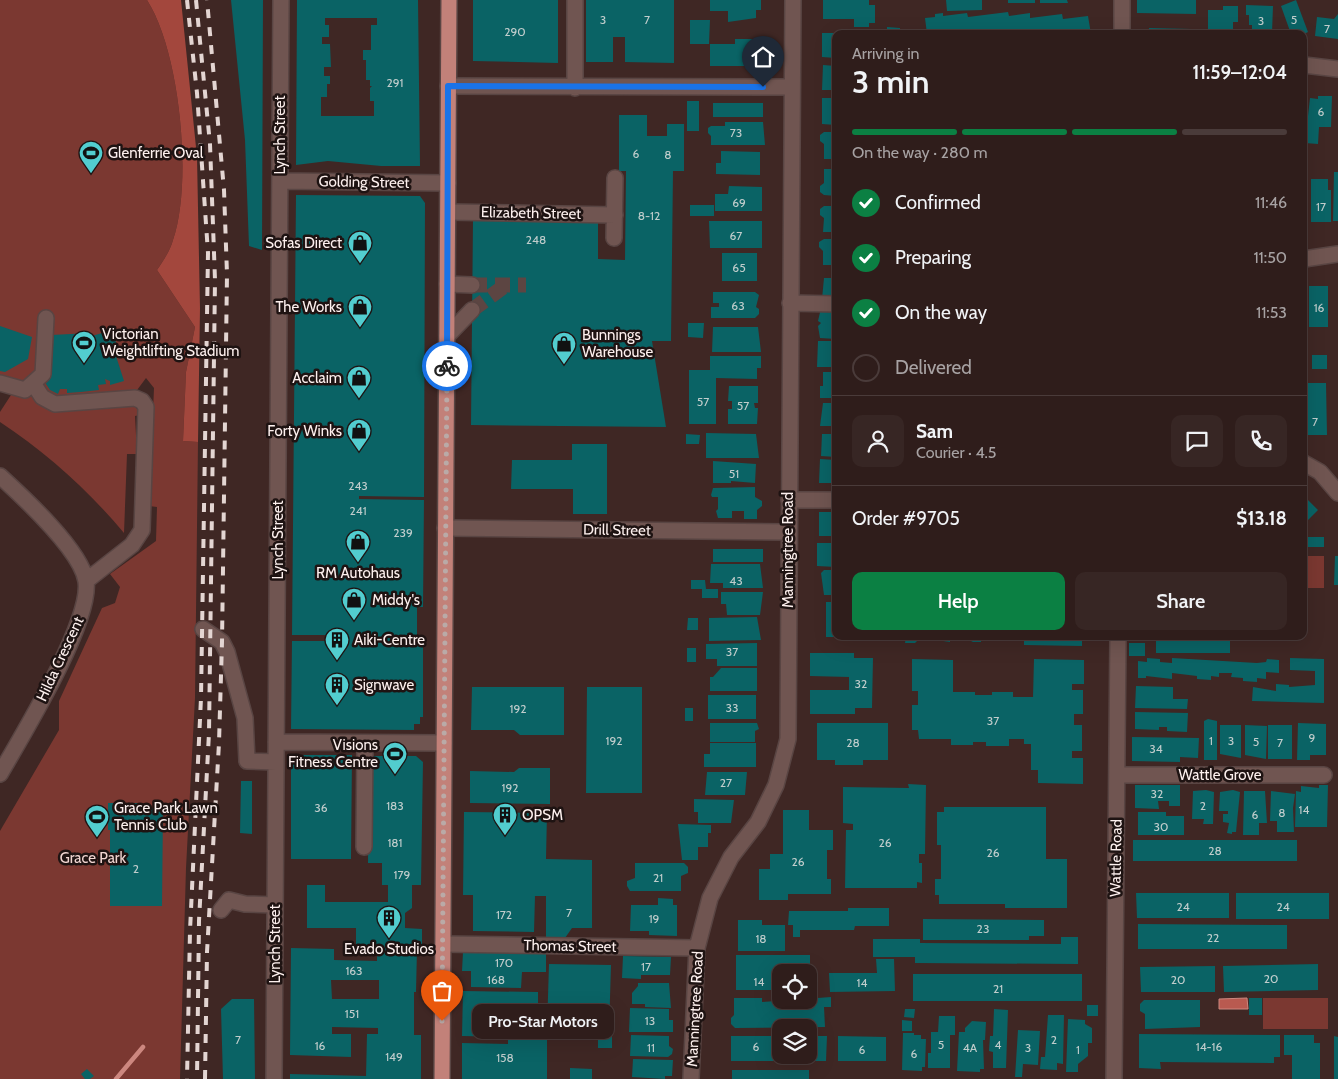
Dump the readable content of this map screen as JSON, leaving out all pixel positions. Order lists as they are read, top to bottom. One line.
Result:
{"streets":{"street":["Lynch Street","Golding Street","Elizabeth Street","Drill Street","Manningtree Road","Hilda Crescent","Wattle Grove","Wattle Road","Thomas Street"]},"crossings":[["Lynch Street","Golding Street"],["Drill Street","Manningtree Road"],["Manningtree Road","Thomas Street"],["Wattle Grove","Wattle Road"]],"parks":["Grace Park"],"places":{"sports":["Glenferrie Oval","Victorian Weightlifting Stadium","Visions Fitness Centre","Grace Park Lawn Tennis Club"],"shop":["Sofas Direct","The Works","Bunnings Warehouse","Acclaim","Forty Winks","RM Autohaus","Middy's"],"building":["Aiki-Centre","Signwave","OPSM","Evado Studios"],"other":["Pro-Star Motors"]},"house_numbers":["3","7","5","3","7","290","291","6","73","6","8","69","17","8-12","67","248","65","63","16","57","57","7","51","243","241","239","43","37","32","33","192","37","9","192","1","3","5","28","7","34","27","192","32","183","2","36","14","8","6","30","181","26","28","26","26","2","179","21","24","24","7","172","19","23","22","18","170","17","163","20","168","20","14","14","21","151","13","7","2","5","4","16","6","14-16","11","4A","3","6","1","6","149","158"],"page":{"heading":["3 min","Arriving in","11:59–12:04"],"panel":["Sam","Courier · 4.5","Order #9705","$13.18"],"bar":"On the way · 280 m","list":[["Confirmed","11:46"],["Preparing","11:50"],["On the way","11:53"],"Delivered"],"buttons":["Help","Share"],"bubble":"Pro-Star Motors"}}
